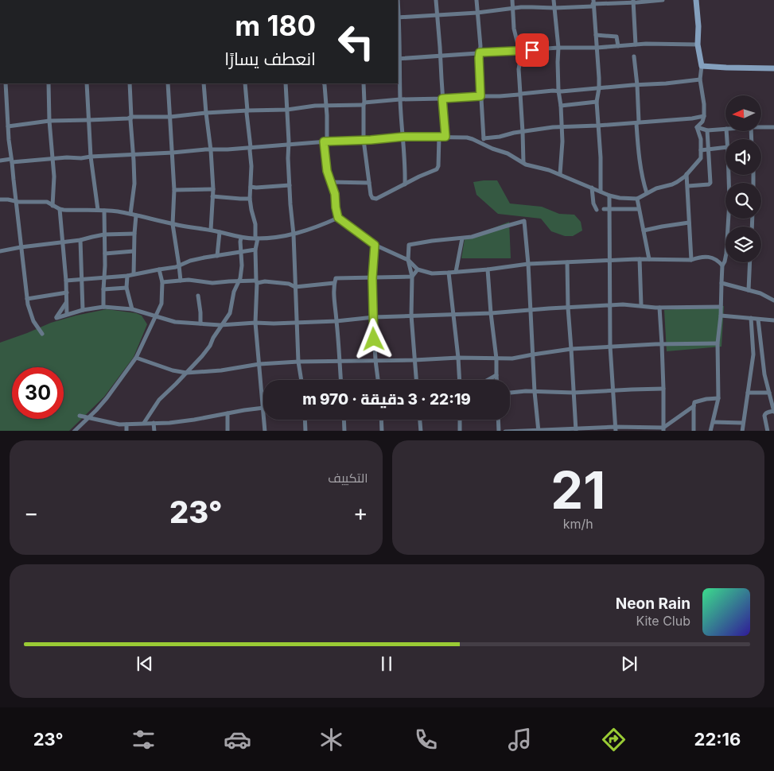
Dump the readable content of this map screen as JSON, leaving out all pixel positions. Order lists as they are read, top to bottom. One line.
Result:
{"north":"left","page":{"turn":["180 m","انعطف يسارًا"],"limit":"30","trip":"22:19 · 3 دقيقة · 970 m","tile":[["21","km/h"],"التكييف"],"heat":["−","23°","+"],"song":["Neon Rain","Kite Club"],"tabs":["22:16","23°"]}}
